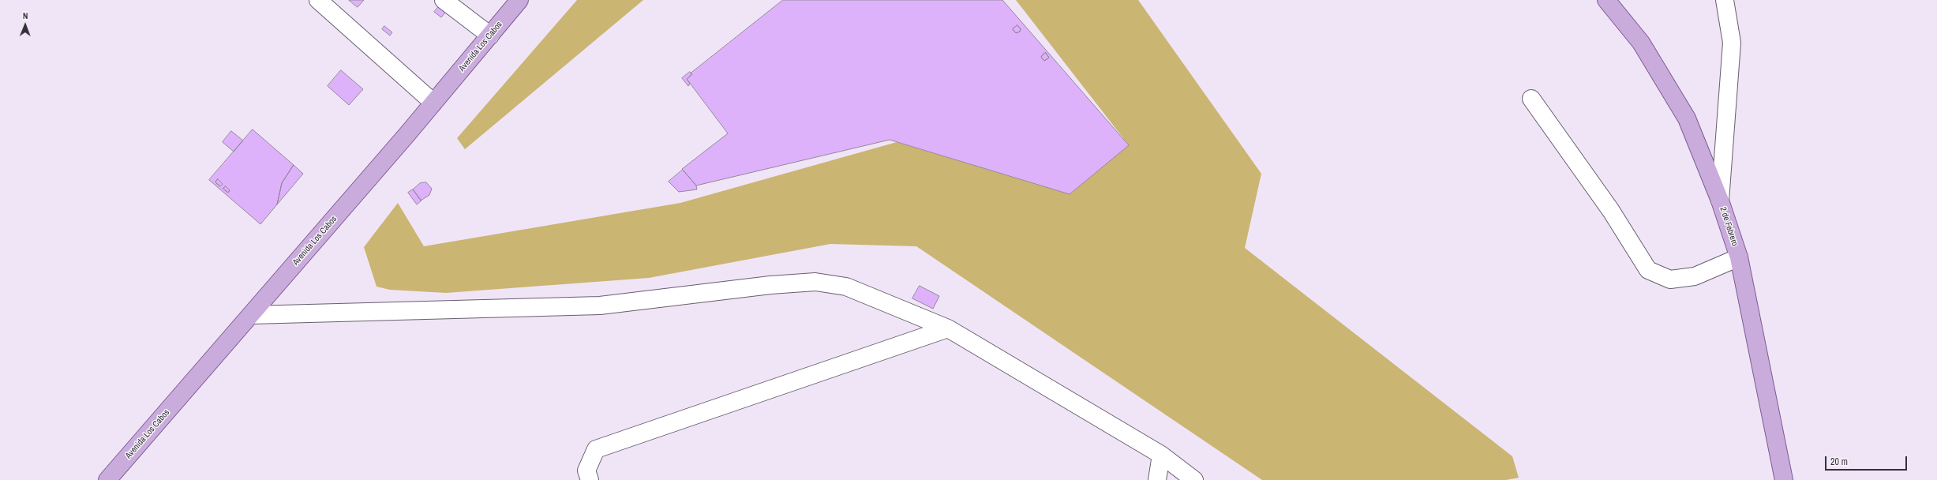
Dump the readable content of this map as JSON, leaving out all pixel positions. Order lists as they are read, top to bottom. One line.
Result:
{"streets":{"main road":["Avenida Los Cabos","2 de Febrero"]},"scale_bar":"20 m","north":"top"}
